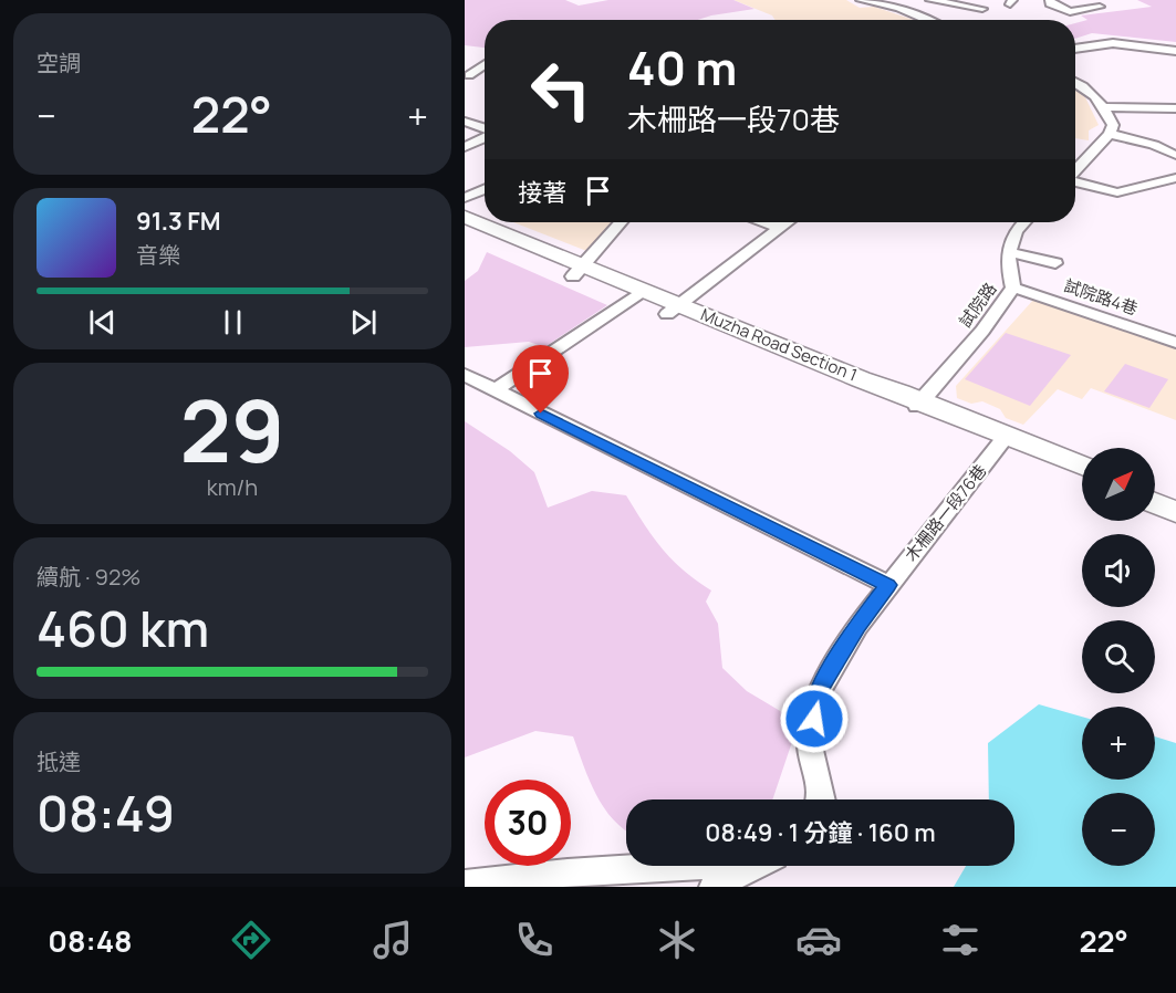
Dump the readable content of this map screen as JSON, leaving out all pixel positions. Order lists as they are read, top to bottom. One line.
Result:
{"streets":{"main road":["Muzha Road Section 1"],"street":["試院路4巷","試院路","木柵路一段76巷"]},"crossings":[["試院路4巷","試院路"],["試院路","Muzha Road Section 1"],["Muzha Road Section 1","木柵路一段76巷"]],"north":"top right","page":{"tile":["空調",["29","km/h"],["續航 · 92%","460 km"],["抵達","08:49"]],"turn":["40 m","木柵路一段70巷"],"heat":["−","22°","+"],"then":"接著","song":["91.3 FM","音樂"],"map_buttons":["+","−"],"limit":"30","trip":"08:49 · 1 分鐘 · 160 m","tabs":["08:48","22°"]}}
